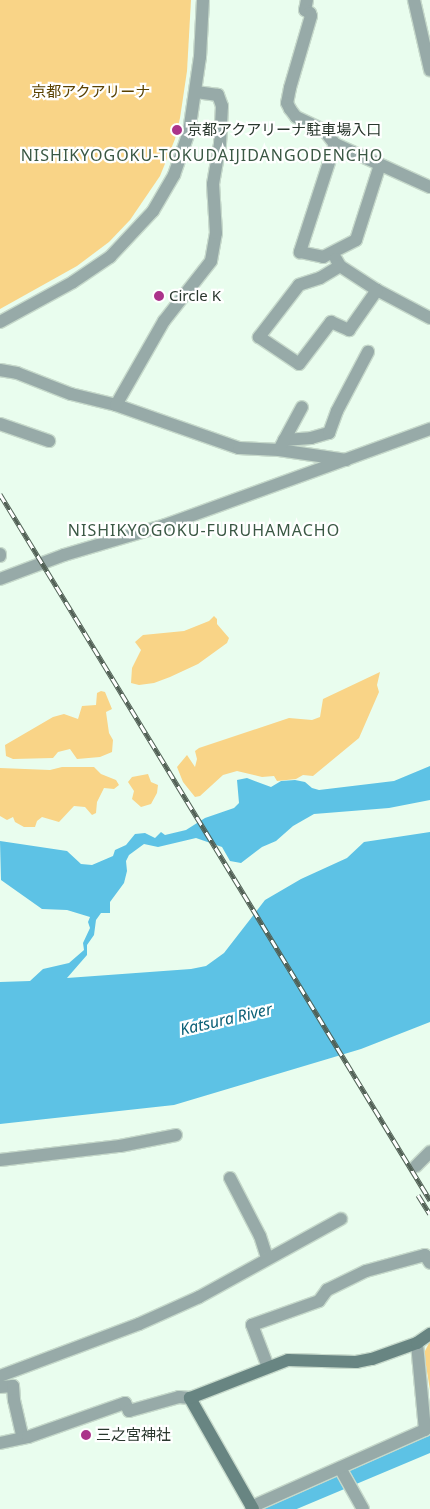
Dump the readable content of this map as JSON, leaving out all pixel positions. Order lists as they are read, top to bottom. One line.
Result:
{"districts":["NISHIKYOGOKU-TOKUDAIJIDANGODENCHO","NISHIKYOGOKU-FURUHAMACHO"],"water":["Katsura River"],"parks":["京都アクアリーナ"],"places":["京都アクアリーナ駐車場入口","Circle K","三之宮神社"]}
